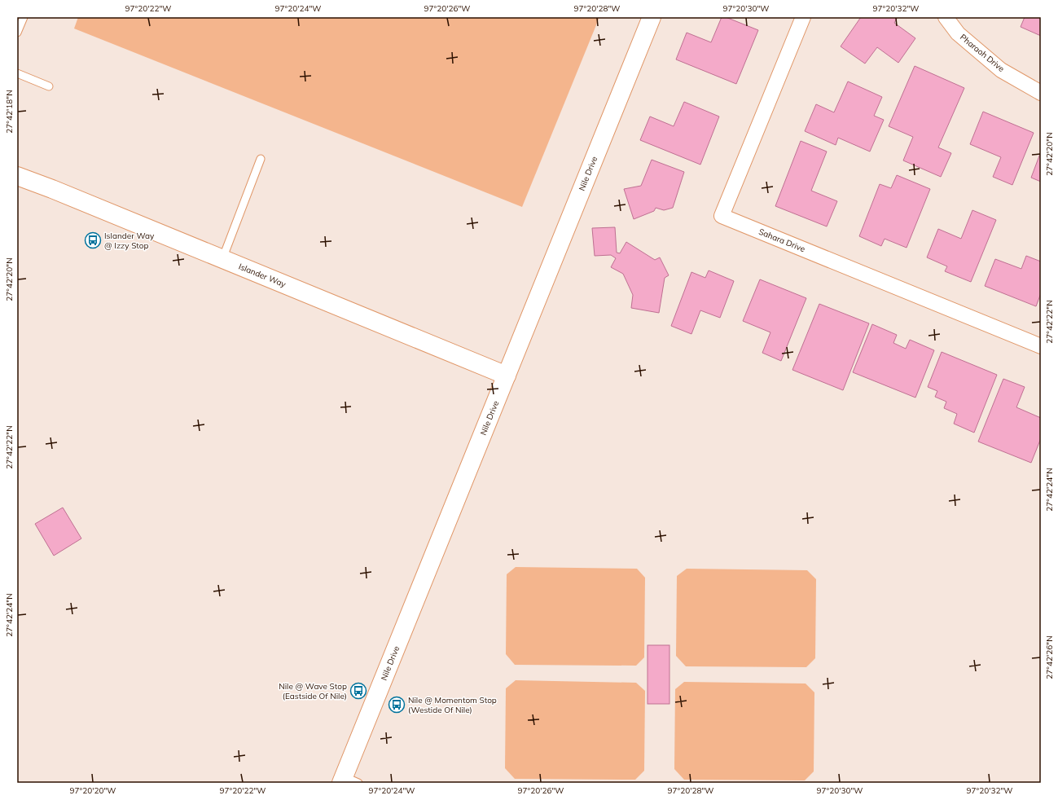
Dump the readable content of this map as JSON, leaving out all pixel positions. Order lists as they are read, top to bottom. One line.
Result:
{"streets":{"main road":["Nile Drive","Islander Way"],"street":["Pharaoh Drive","Sahara Drive"]},"crossings":[["Nile Drive","Islander Way"]],"places":{"bus stop":["Islander Way @ Izzy Stop","Nile @ Wave Stop (Eastside Of Nile)","Nile @ Momentom Stop (Westide Of Nile)"]},"coordinates":["97°20'22\"W","97°20'24\"W","97°20'26\"W","97°20'28\"W","97°20'30\"W","97°20'32\"W","27°42'18\"N","27°42'20\"N","27°42'22\"N","27°42'24\"N","27°42'26\"N","97°20'20\"W"]}
